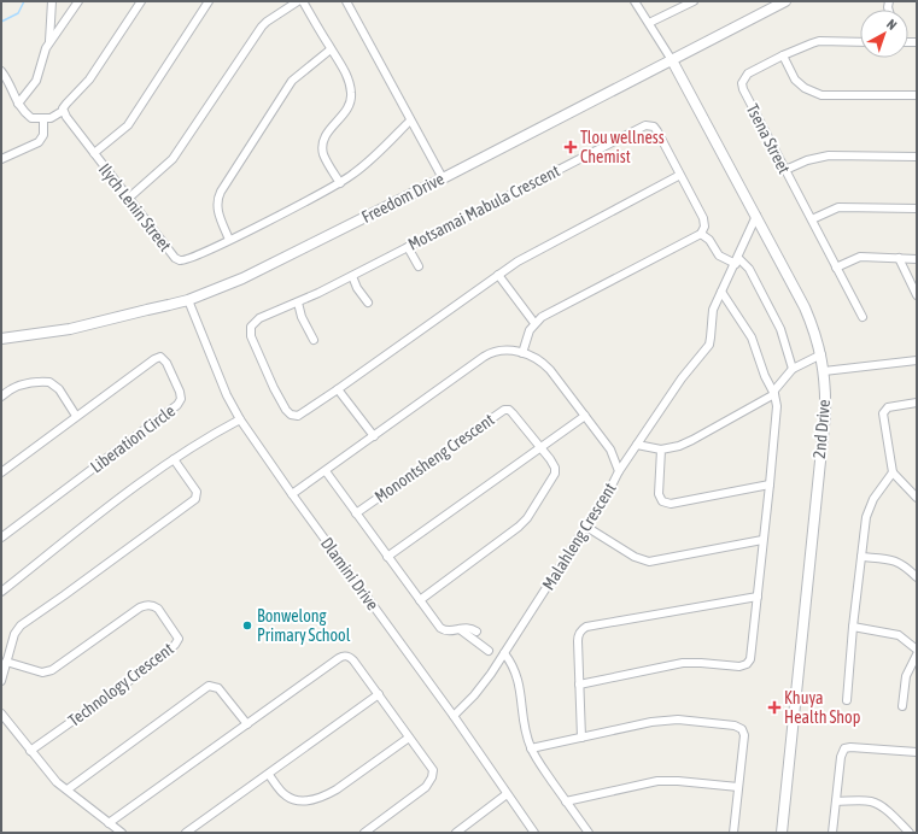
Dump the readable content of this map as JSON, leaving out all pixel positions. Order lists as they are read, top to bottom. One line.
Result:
{"streets":{"street":["Tsena Street","Freedom Drive","Ilych Lenin Street","Motsamai Mabula Crescent","2nd Drive","Liberation Circle","Monontsheng Crescent","Malahleng Crescent","Dlamini Drive","Technology Crescent"]},"crossings":[["Freedom Drive","2nd Drive"],["Freedom Drive","Dlamini Drive"],["Malahleng Crescent","Dlamini Drive"]],"places":{"health":["Tlou wellness Chemist","Khuya Health Shop"],"other":["Bonwelong Primary School"]},"north":"top right"}
